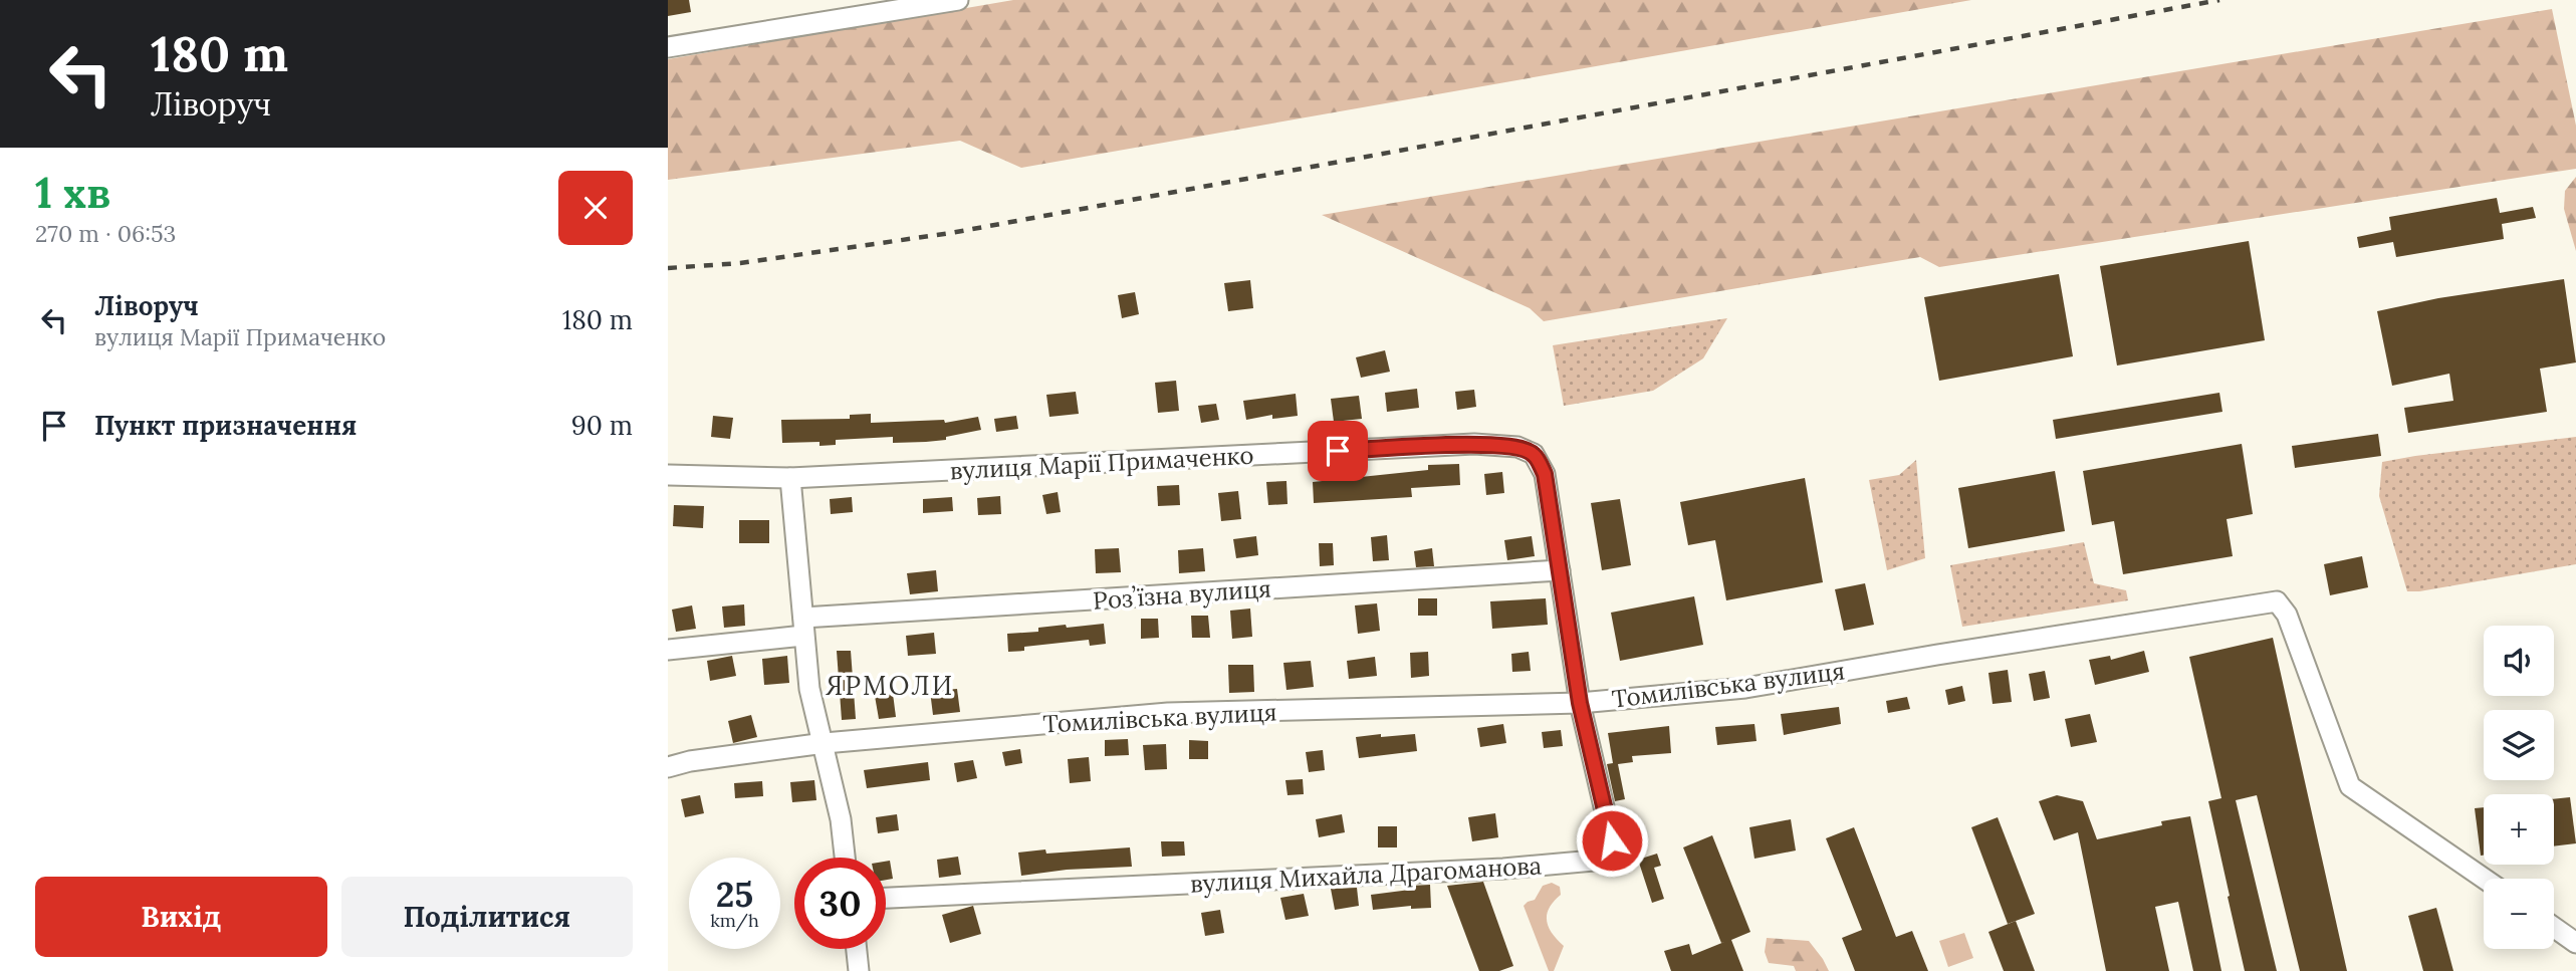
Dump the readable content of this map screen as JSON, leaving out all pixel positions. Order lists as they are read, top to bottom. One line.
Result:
{"streets":{"street":["вулиця Марії Примаченко","Розʼїзна вулиця","Томилівська вулиця","вулиця Михайла Драгоманова"]},"crossings":[["вулиця Марії Примаченко","вулиця Михайла Драгоманова"],["Розʼїзна вулиця","вулиця Михайла Драгоманова"],["Томилівська вулиця","вулиця Михайла Драгоманова"]],"districts":["ЯРМОЛИ"],"page":{"turn":["180 m","Ліворуч"],"heading":["1 хв","270 m · 06:53"],"list":[{"name":"Ліворуч","note":"вулиця Марії Примаченко","value":"180 m"},{"name":"Пункт призначення","value":"90 m"}],"map_buttons":["+","−"],"speed":"25 km/h","limit":"30","buttons":["Вихід","Поділитися"]}}
